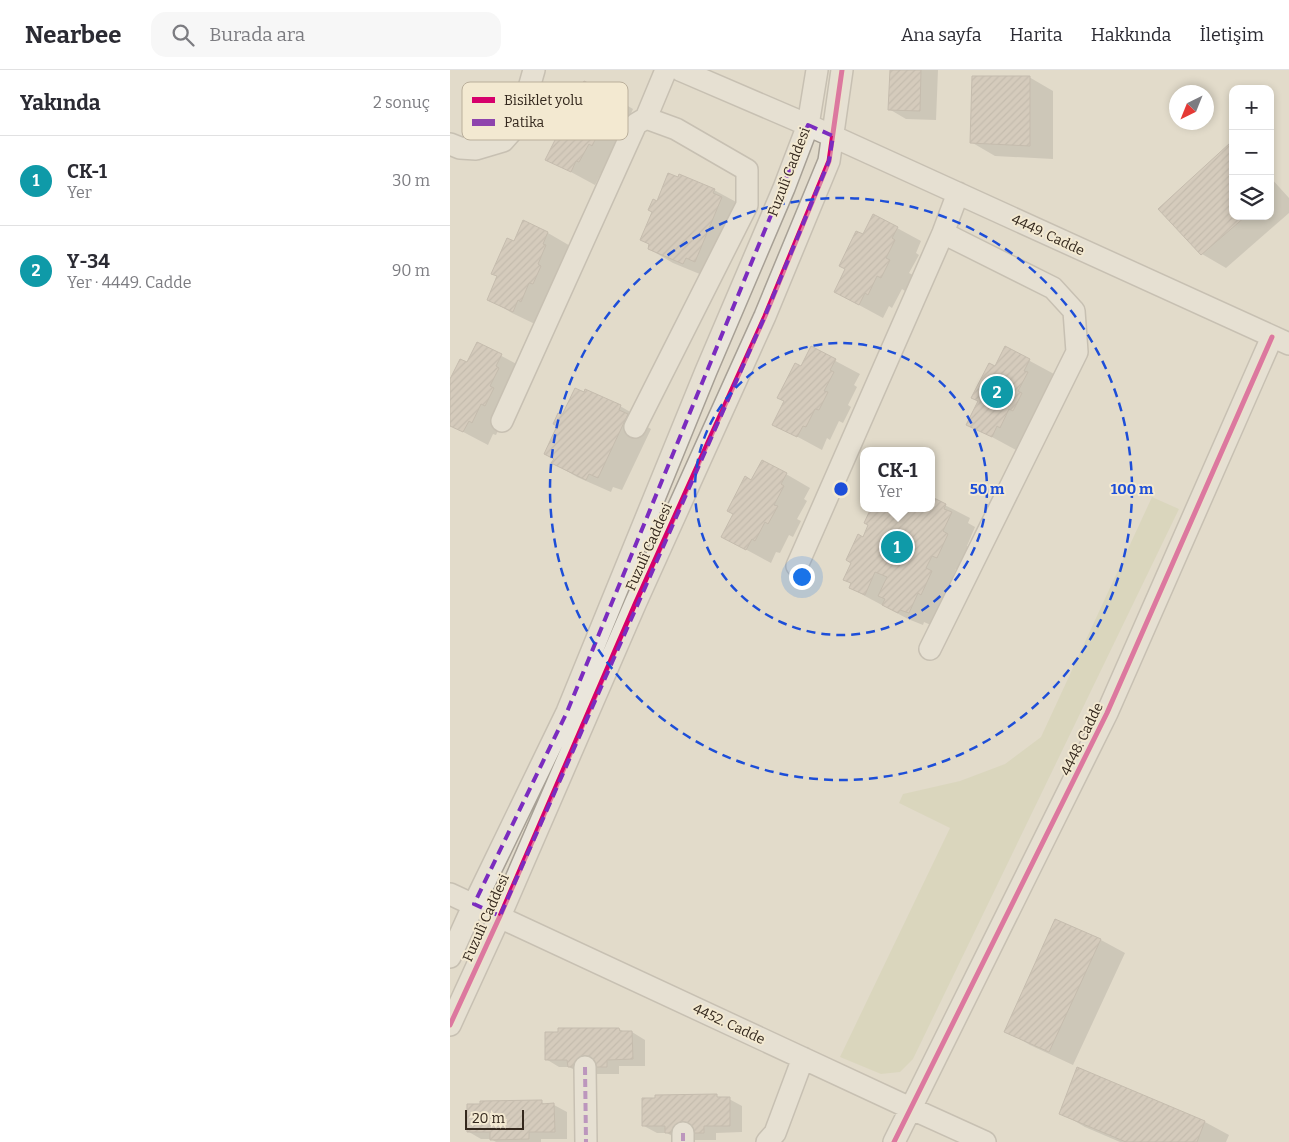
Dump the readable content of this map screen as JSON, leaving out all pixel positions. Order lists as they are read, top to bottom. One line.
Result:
{"streets":{"street":["Fuzulî Caddesi","4449. Cadde","4448. Cadde","4452. Cadde"]},"crossings":[["Fuzulî Caddesi","4449. Cadde"],["Fuzulî Caddesi","4452. Cadde"],["4449. Cadde","4448. Cadde"],["4448. Cadde","4452. Cadde"]],"legend":["Bisiklet yolu","Patika"],"scale_bar":"20 m","north":"bottom left","page":{"header":"Nearbee","search":"Burada ara","nav":["Ana sayfa","Harita","Hakkında","İletişim"],"heading":["Yakında","2 sonuç"],"map_buttons":["+","−"],"list":[{"mark":"1","name":"CK-1","note":"Yer","value":"30 m"},{"mark":"2","name":"Y-34","note":"Yer · 4449. Cadde","value":"90 m"}],"pins":["2","1"],"popup":["CK-1","Yer"],"scale":"20 m"},"rings":["50 m","100 m"]}
